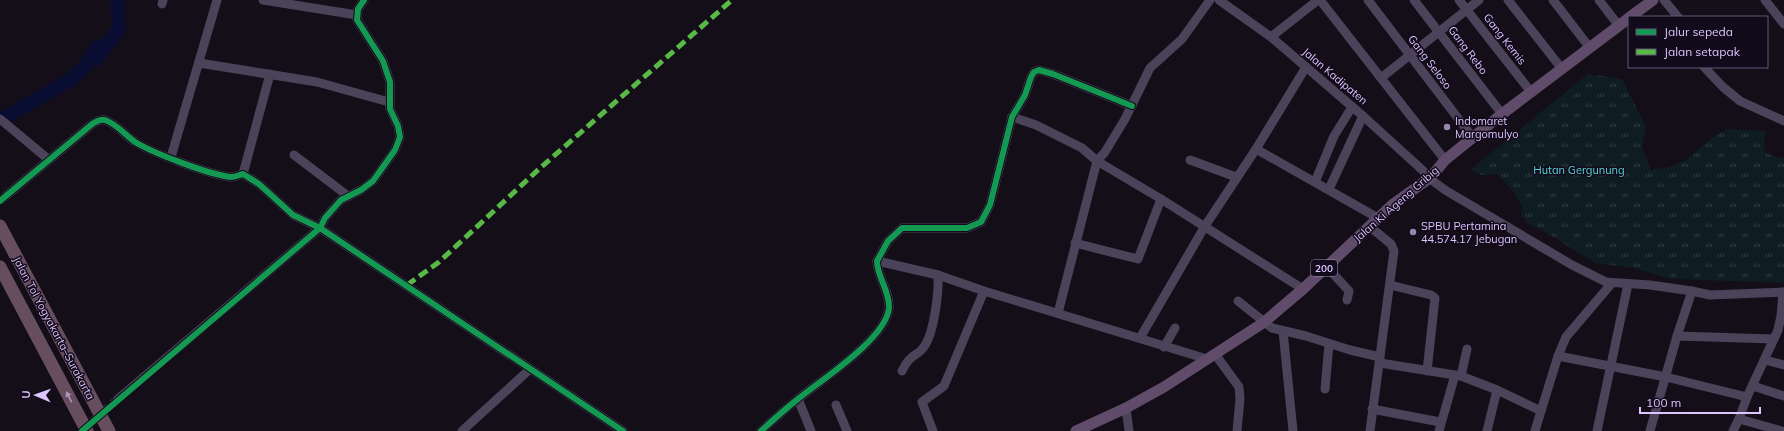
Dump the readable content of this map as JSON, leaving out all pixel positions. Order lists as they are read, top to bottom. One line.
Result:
{"streets":{"highway":["Jalan Tol Yogyakarta–Surakarta"],"main road":["Jalan Ki Ageng Gribig","200"],"street":["Gang Kemis","Gang Rebo","Gang Seloso","Jalan Kadipaten"]},"crossings":[["Gang Kemis","Jalan Ki Ageng Gribig"],["Gang Rebo","Jalan Ki Ageng Gribig"],["Gang Seloso","Jalan Ki Ageng Gribig"],["Jalan Kadipaten","Jalan Ki Ageng Gribig"]],"parks":["Hutan Gergunung"],"places":["Indomaret Margomulyo","SPBU Pertamina 44.574.17 Jebugan"],"legend":["Jalur sepeda","Jalan setapak"],"scale_bar":"100 m","north":"left"}
